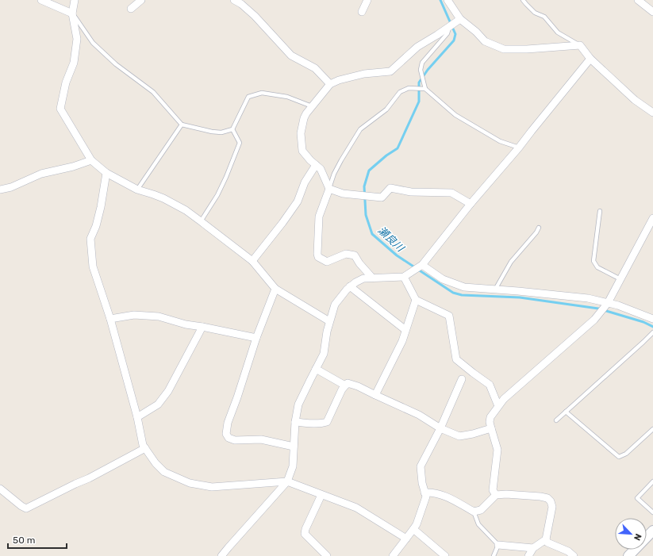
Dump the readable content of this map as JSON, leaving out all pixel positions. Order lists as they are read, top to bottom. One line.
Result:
{"water":["瀬良川"],"scale_bar":"50 m","north":"bottom right"}
